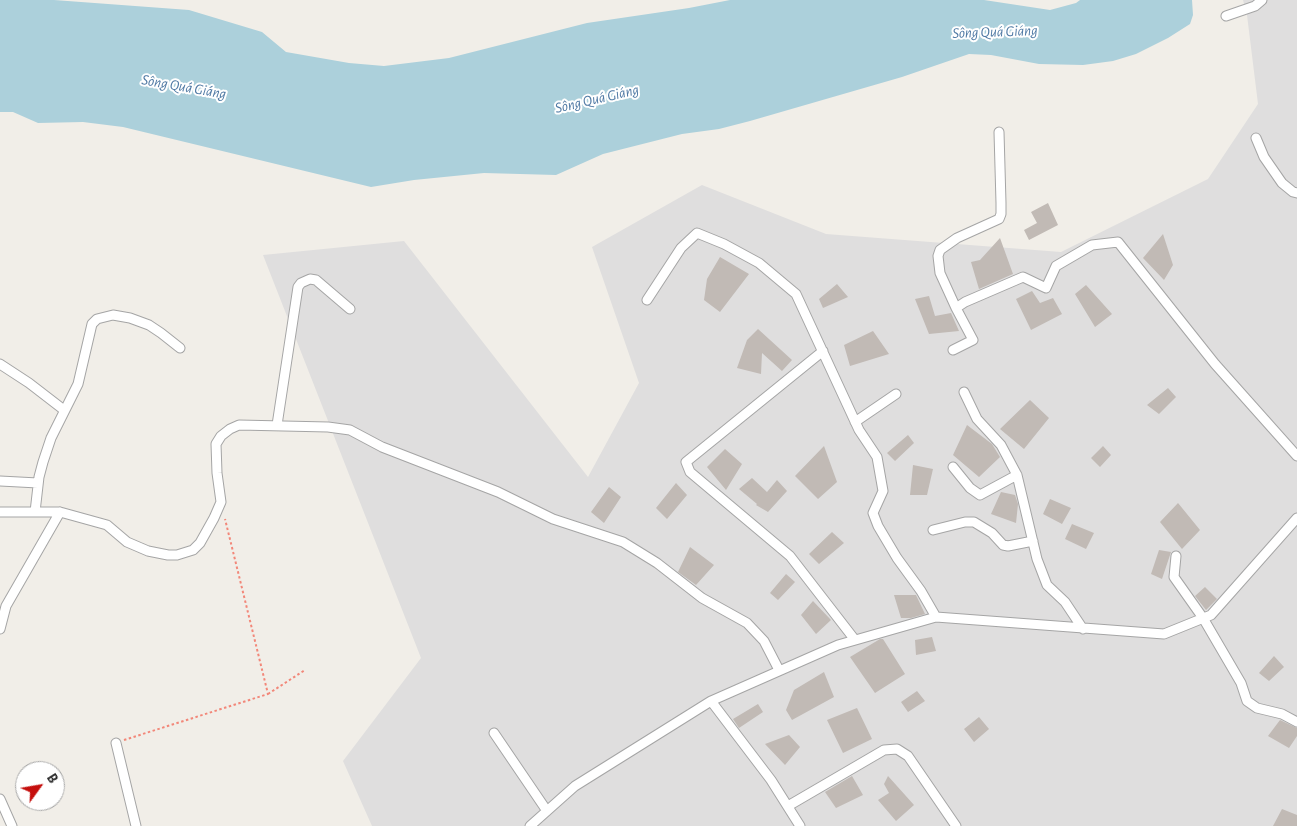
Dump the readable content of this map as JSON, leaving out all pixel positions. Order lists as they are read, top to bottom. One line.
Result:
{"water":["Sông Quá Giáng"],"north":"top right"}
